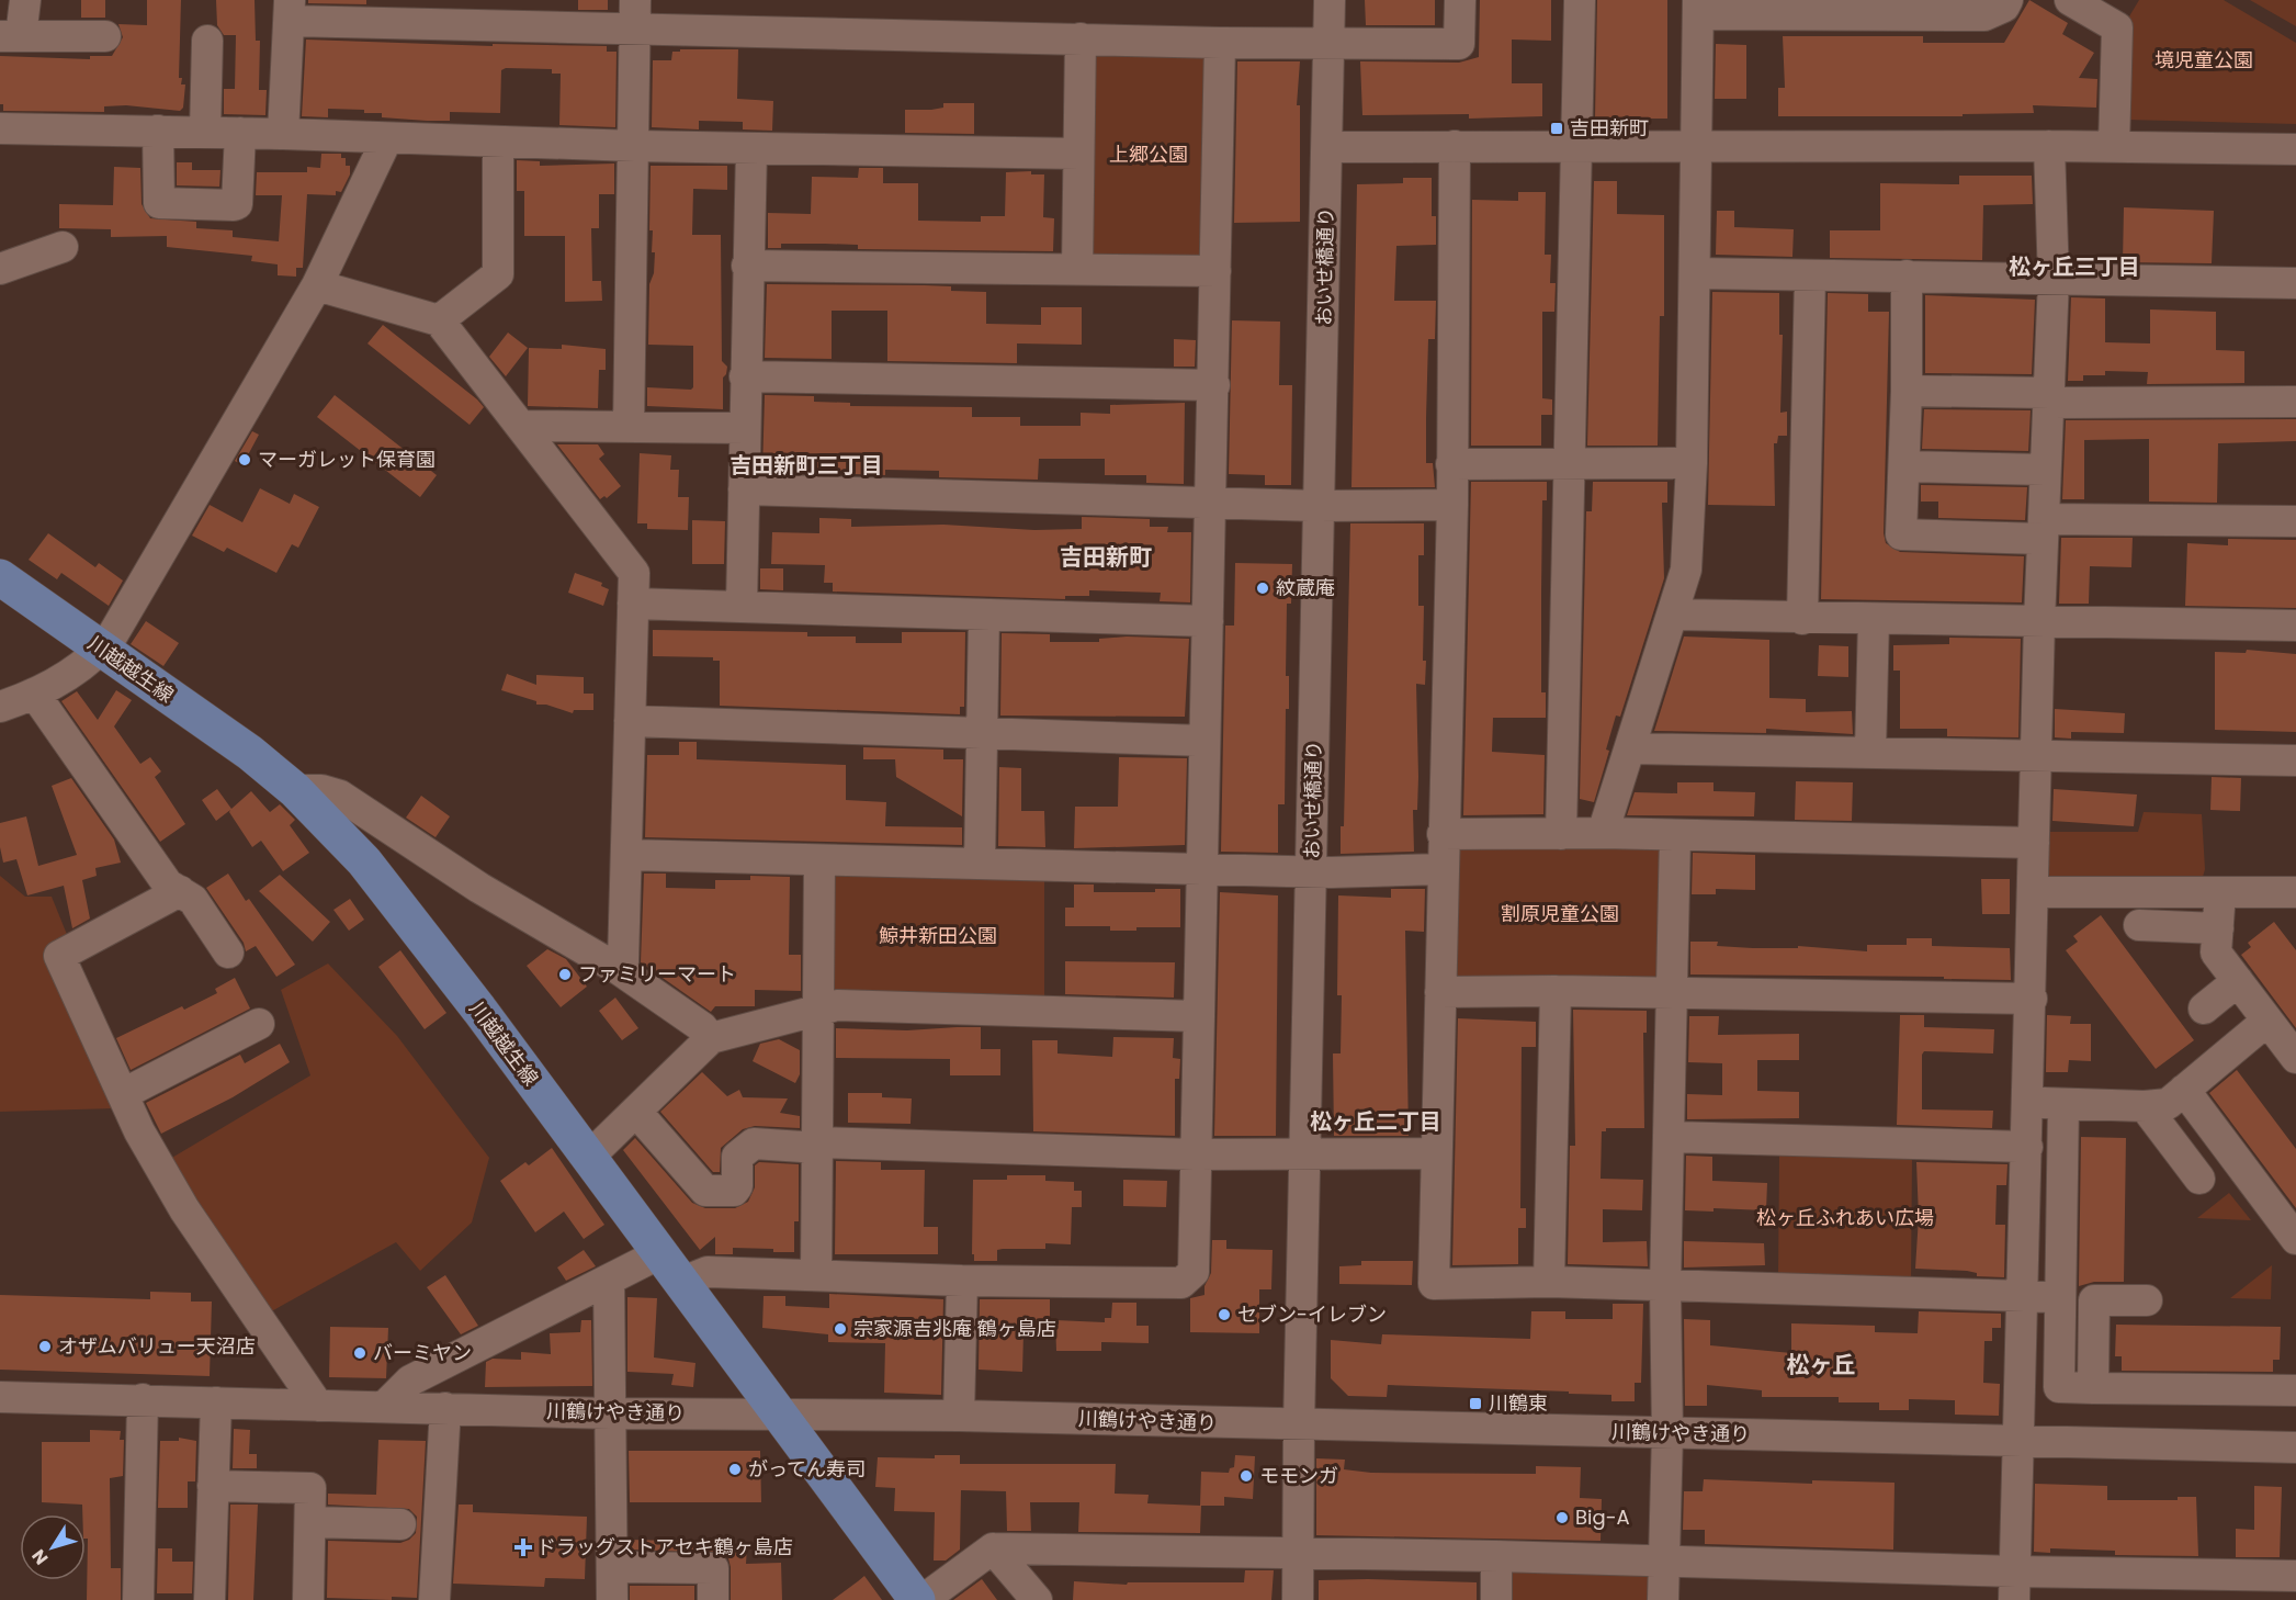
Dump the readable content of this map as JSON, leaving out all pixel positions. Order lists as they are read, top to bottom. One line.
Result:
{"streets":{"main road":["川越越生線"],"street":["おいせ橋通り","川鶴けやき通り"]},"crossings":[["おいせ橋通り","川鶴けやき通り"],["川越越生線","川鶴けやき通り"]],"districts":["松ヶ丘三丁目","吉田新町三丁目","吉田新町","松ヶ丘二丁目","松ヶ丘"],"parks":["境児童公園","上郷公園","割原児童公園","鯨井新田公園","松ヶ丘ふれあい広場"],"places":{"transit":["吉田新町","川鶴東"],"other":["マーガレット保育園","紋蔵庵","ファミリーマート","セブン-イレブン","宗家源吉兆庵 鶴ヶ島店","オザムバリュー天沼店","バーミヤン","がってん寿司","モモンガ","Big-A"],"health":["ドラッグストアセキ鶴ヶ島店"]},"north":"bottom left"}
